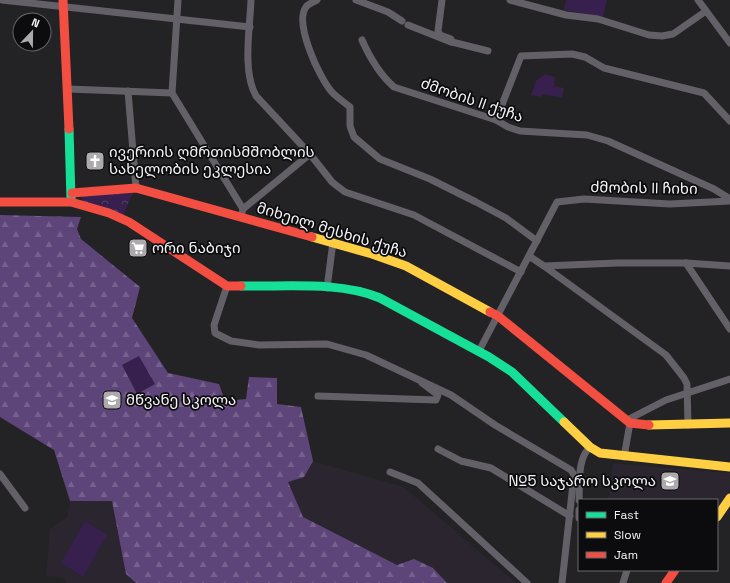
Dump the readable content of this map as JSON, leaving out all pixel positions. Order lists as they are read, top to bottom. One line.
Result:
{"streets":{"street":["ძმობის II ქუჩა","ძმობის II ჩიხი","მიხეილ მესხის ქუჩა"]},"crossings":[["ძმობის II ქუჩა","ძმობის II ჩიხი"]],"places":{"church":["ივერიის ღმრთისმშობლის სახელობის ეკლესია"],"supermarket":["ორი ნაბიჯი"],"school or university":["მწვანე სკოლა","№5 საჯარო სკოლა"]},"legend":["Fast","Slow","Jam"],"north":"top"}
